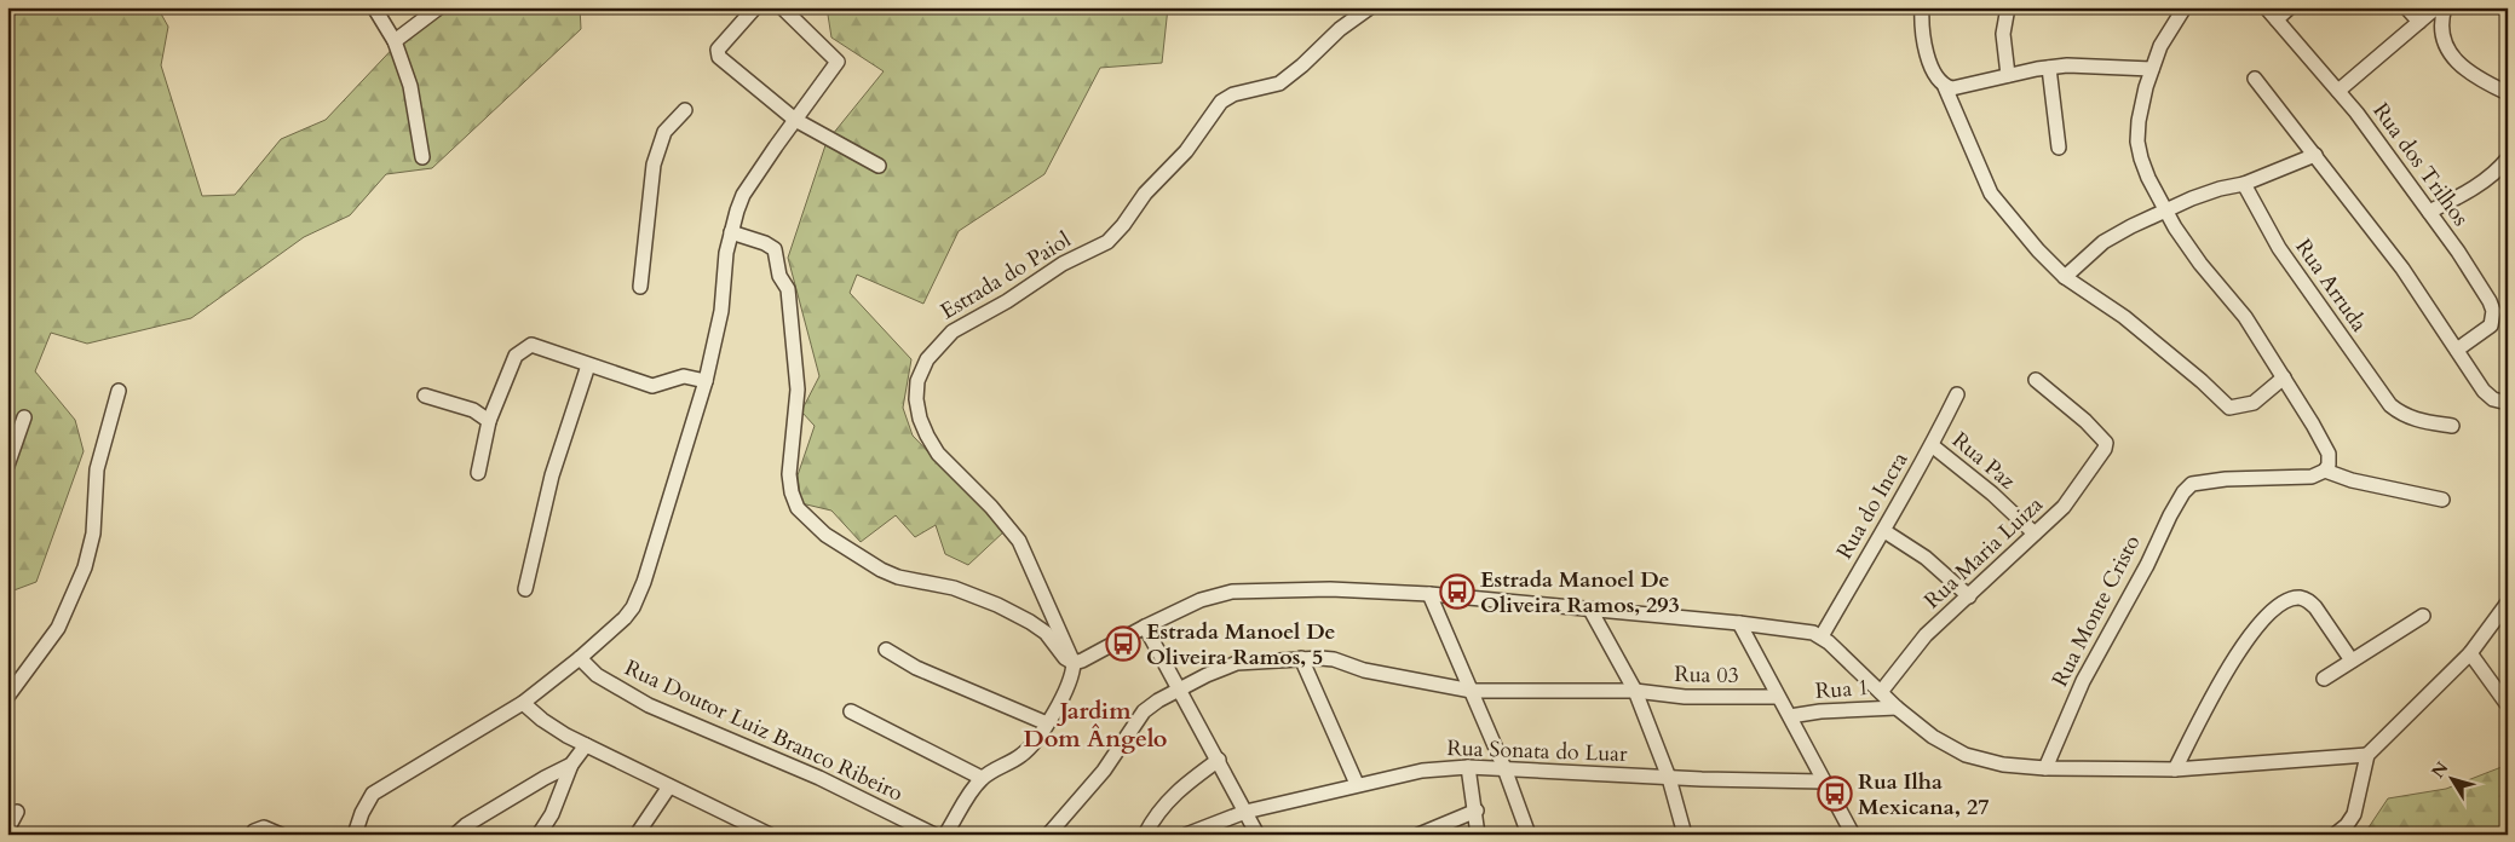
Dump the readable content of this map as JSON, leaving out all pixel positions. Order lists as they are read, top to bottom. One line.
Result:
{"streets":{"street":["Rua dos Trilhos","Estrada do Paiol","Rua Arruda","Rua Paz","Rua do Incra","Rua Maria Luiza","Rua Monte Cristo","Rua 03","Rua 1","Rua Doutor Luiz Branco Ribeiro","Rua Sonata do Luar"]},"crossings":[["Rua Paz","Rua do Incra"],["Rua Paz","Rua Maria Luiza"]],"districts":["Jardim Dom Ângelo"],"places":{"bus stop":["Estrada Manoel De Oliveira Ramos, 293","Estrada Manoel De Oliveira Ramos, 5","Rua Ilha Mexicana, 27"]},"north":"top left"}
